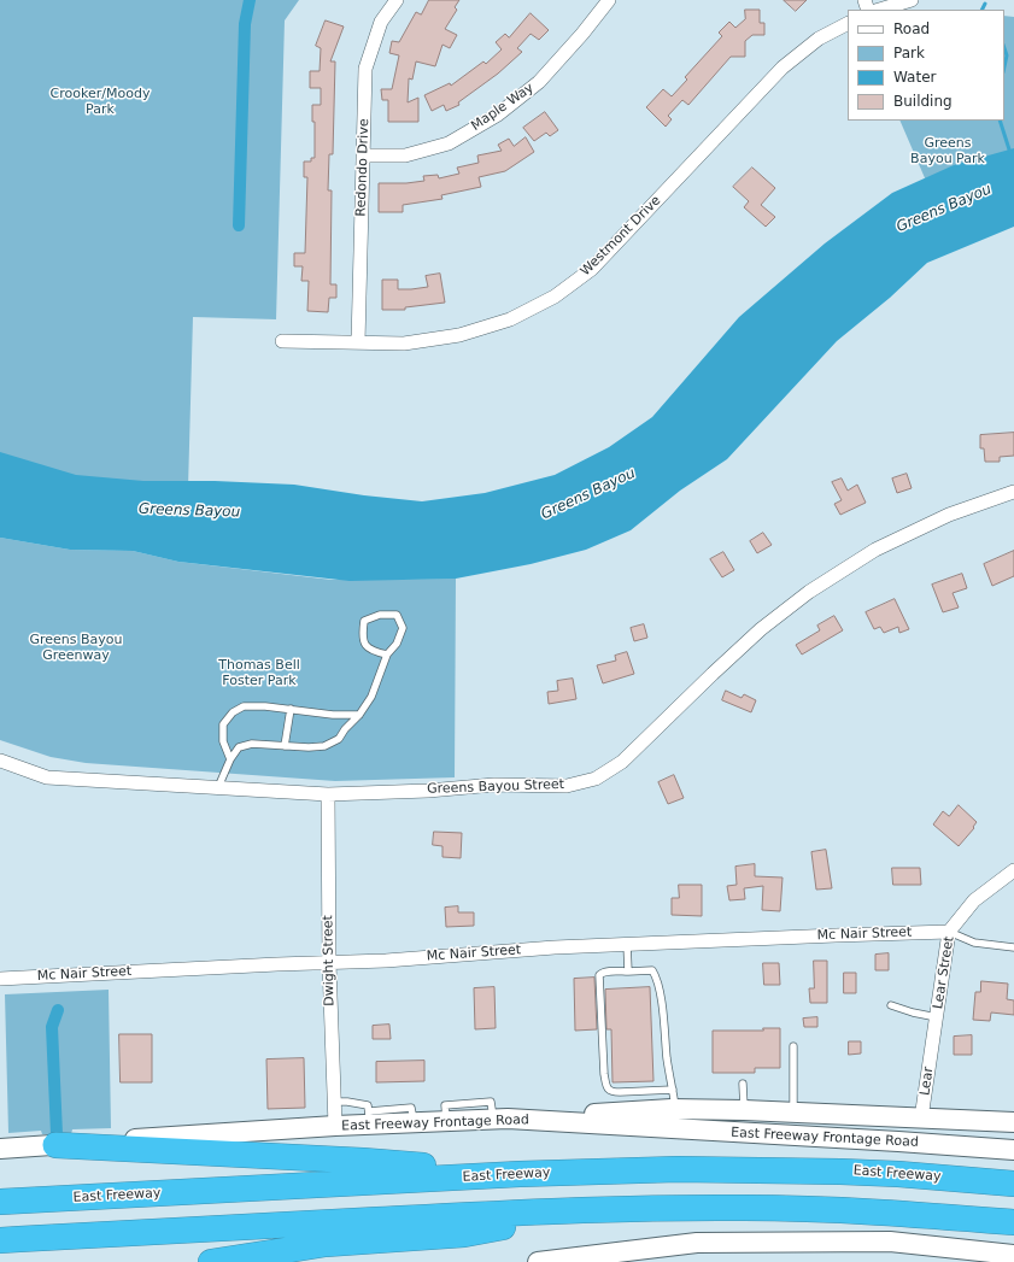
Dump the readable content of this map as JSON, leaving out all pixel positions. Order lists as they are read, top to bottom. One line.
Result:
{"streets":{"highway":["East Freeway"],"main road":["East Freeway Frontage Road"],"street":["Maple Way","Redondo Drive","Westmont Drive","Greens Bayou Street","Mc Nair Street","Dwight Street","Lear Street","Lear"]},"crossings":[["Maple Way","Redondo Drive"],["Redondo Drive","Westmont Drive"],["Greens Bayou Street","Dwight Street"],["Mc Nair Street","Dwight Street"],["Mc Nair Street","Lear Street"],["Dwight Street","East Freeway Frontage Road"],["Lear Street","Lear"]],"water":["Greens Bayou"],"parks":["Crooker/Moody Park","Greens Bayou Park","Greens Bayou Greenway","Thomas Bell Foster Park"],"legend":["Road","Park","Water","Building"]}
